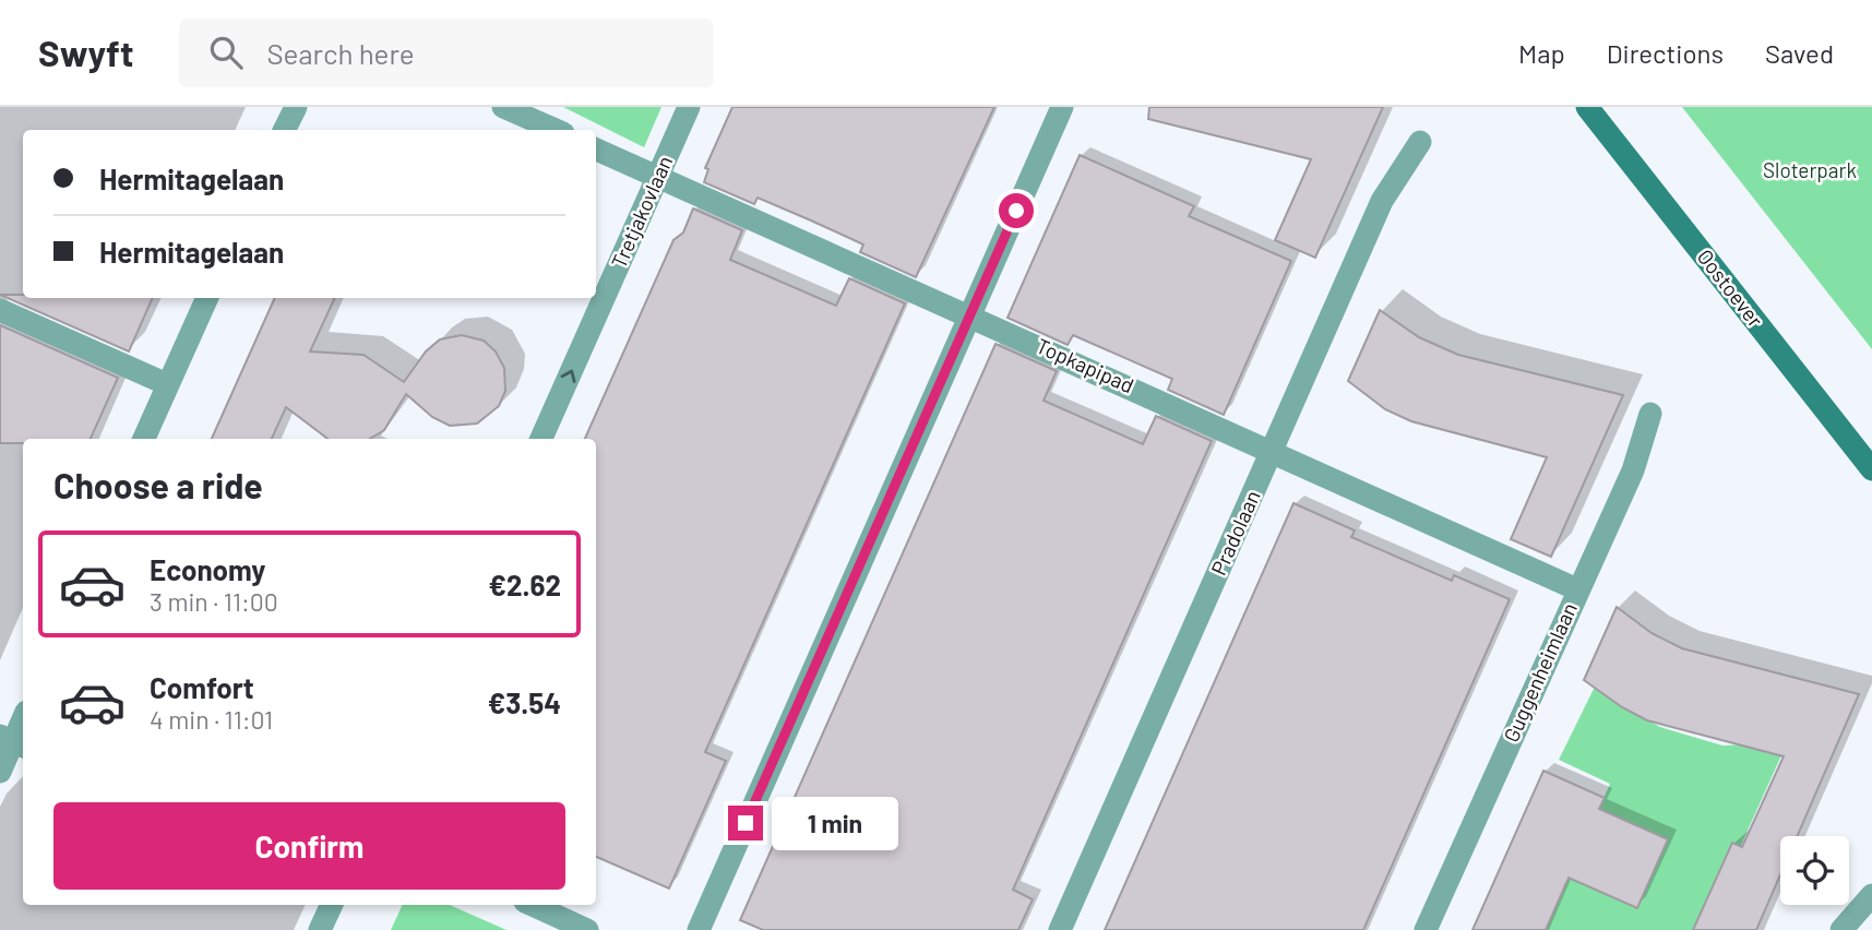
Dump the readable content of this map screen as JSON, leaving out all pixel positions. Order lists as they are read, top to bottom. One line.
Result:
{"streets":{"main road":["Oostoever"],"street":["Tretjakovlaan","Topkapipad","Pradolaan","Guggenheimlaan"]},"crossings":[["Tretjakovlaan","Topkapipad"],["Topkapipad","Pradolaan"],["Topkapipad","Guggenheimlaan"]],"one_way":["Tretjakovlaan"],"parks":["Sloterpark"],"page":{"header":"Swyft","search":"Search here","nav":["Map","Directions","Saved"],"banner":["Hermitagelaan","Hermitagelaan"],"heading":"Choose a ride","list":[{"name":"Economy","note":"3 min · 11:00","value":"€2.62"},{"name":"Comfort","note":"4 min · 11:01","value":"€3.54"}],"buttons":"Confirm","bubble":"1 min"}}
